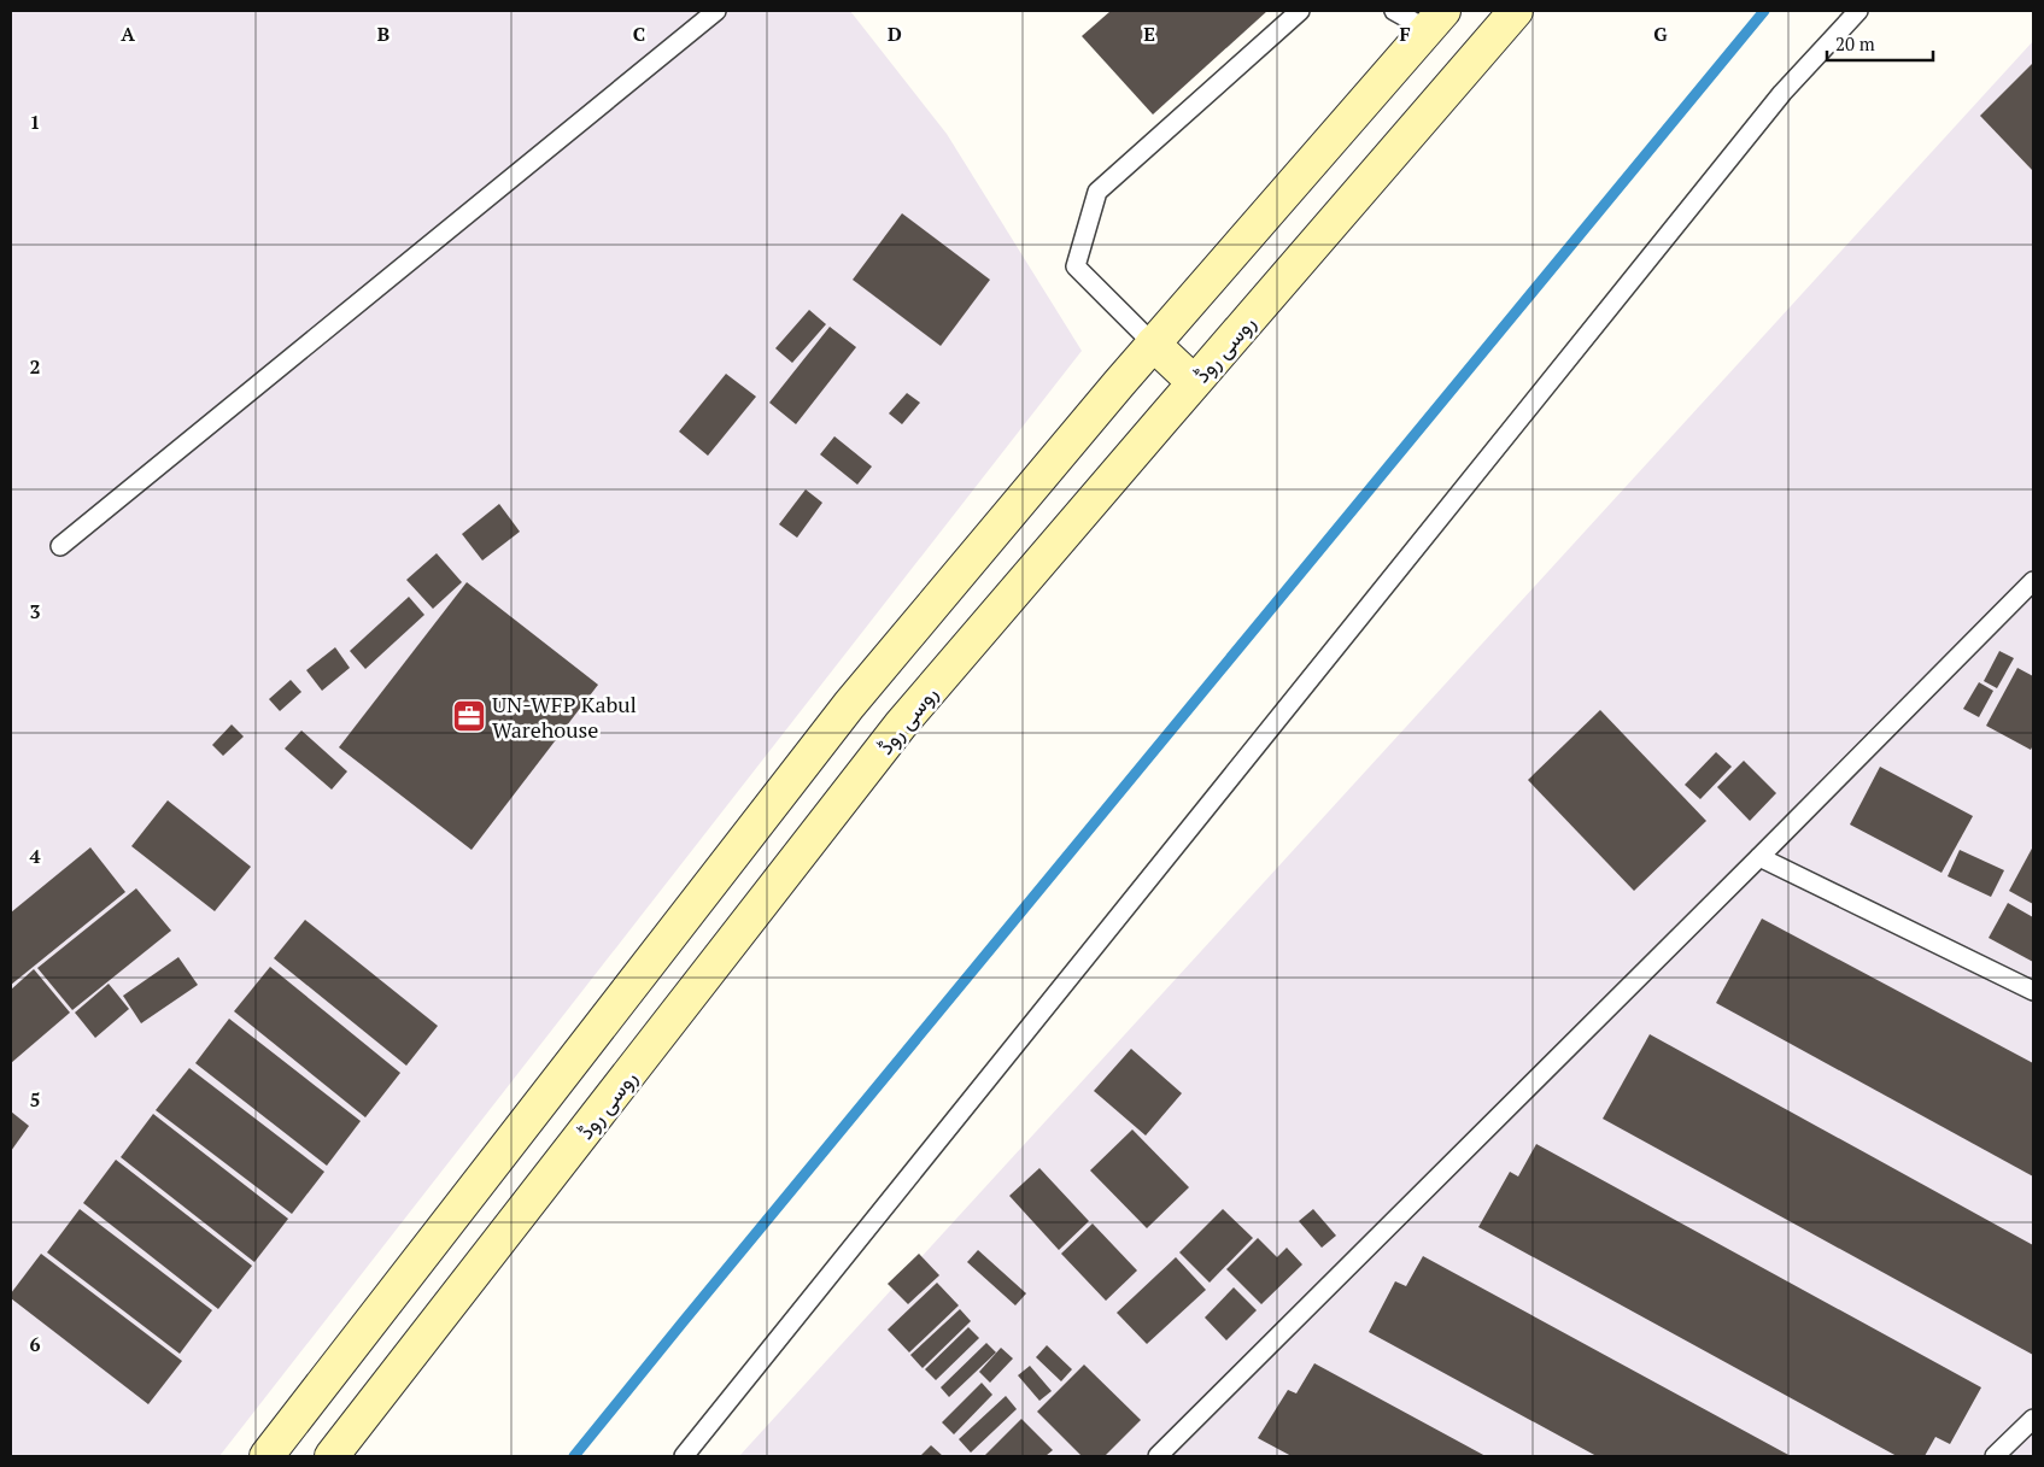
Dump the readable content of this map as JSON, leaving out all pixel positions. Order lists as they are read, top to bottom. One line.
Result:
{"streets":{"main road":["روسی روڈ"]},"places":{"office":["UN-WFP Kabul Warehouse"]},"scale_bar":"20 m","grid":{"columns":["A","B","C","D","E","F","G"],"rows":["1","2","3","4","5","6"]}}
